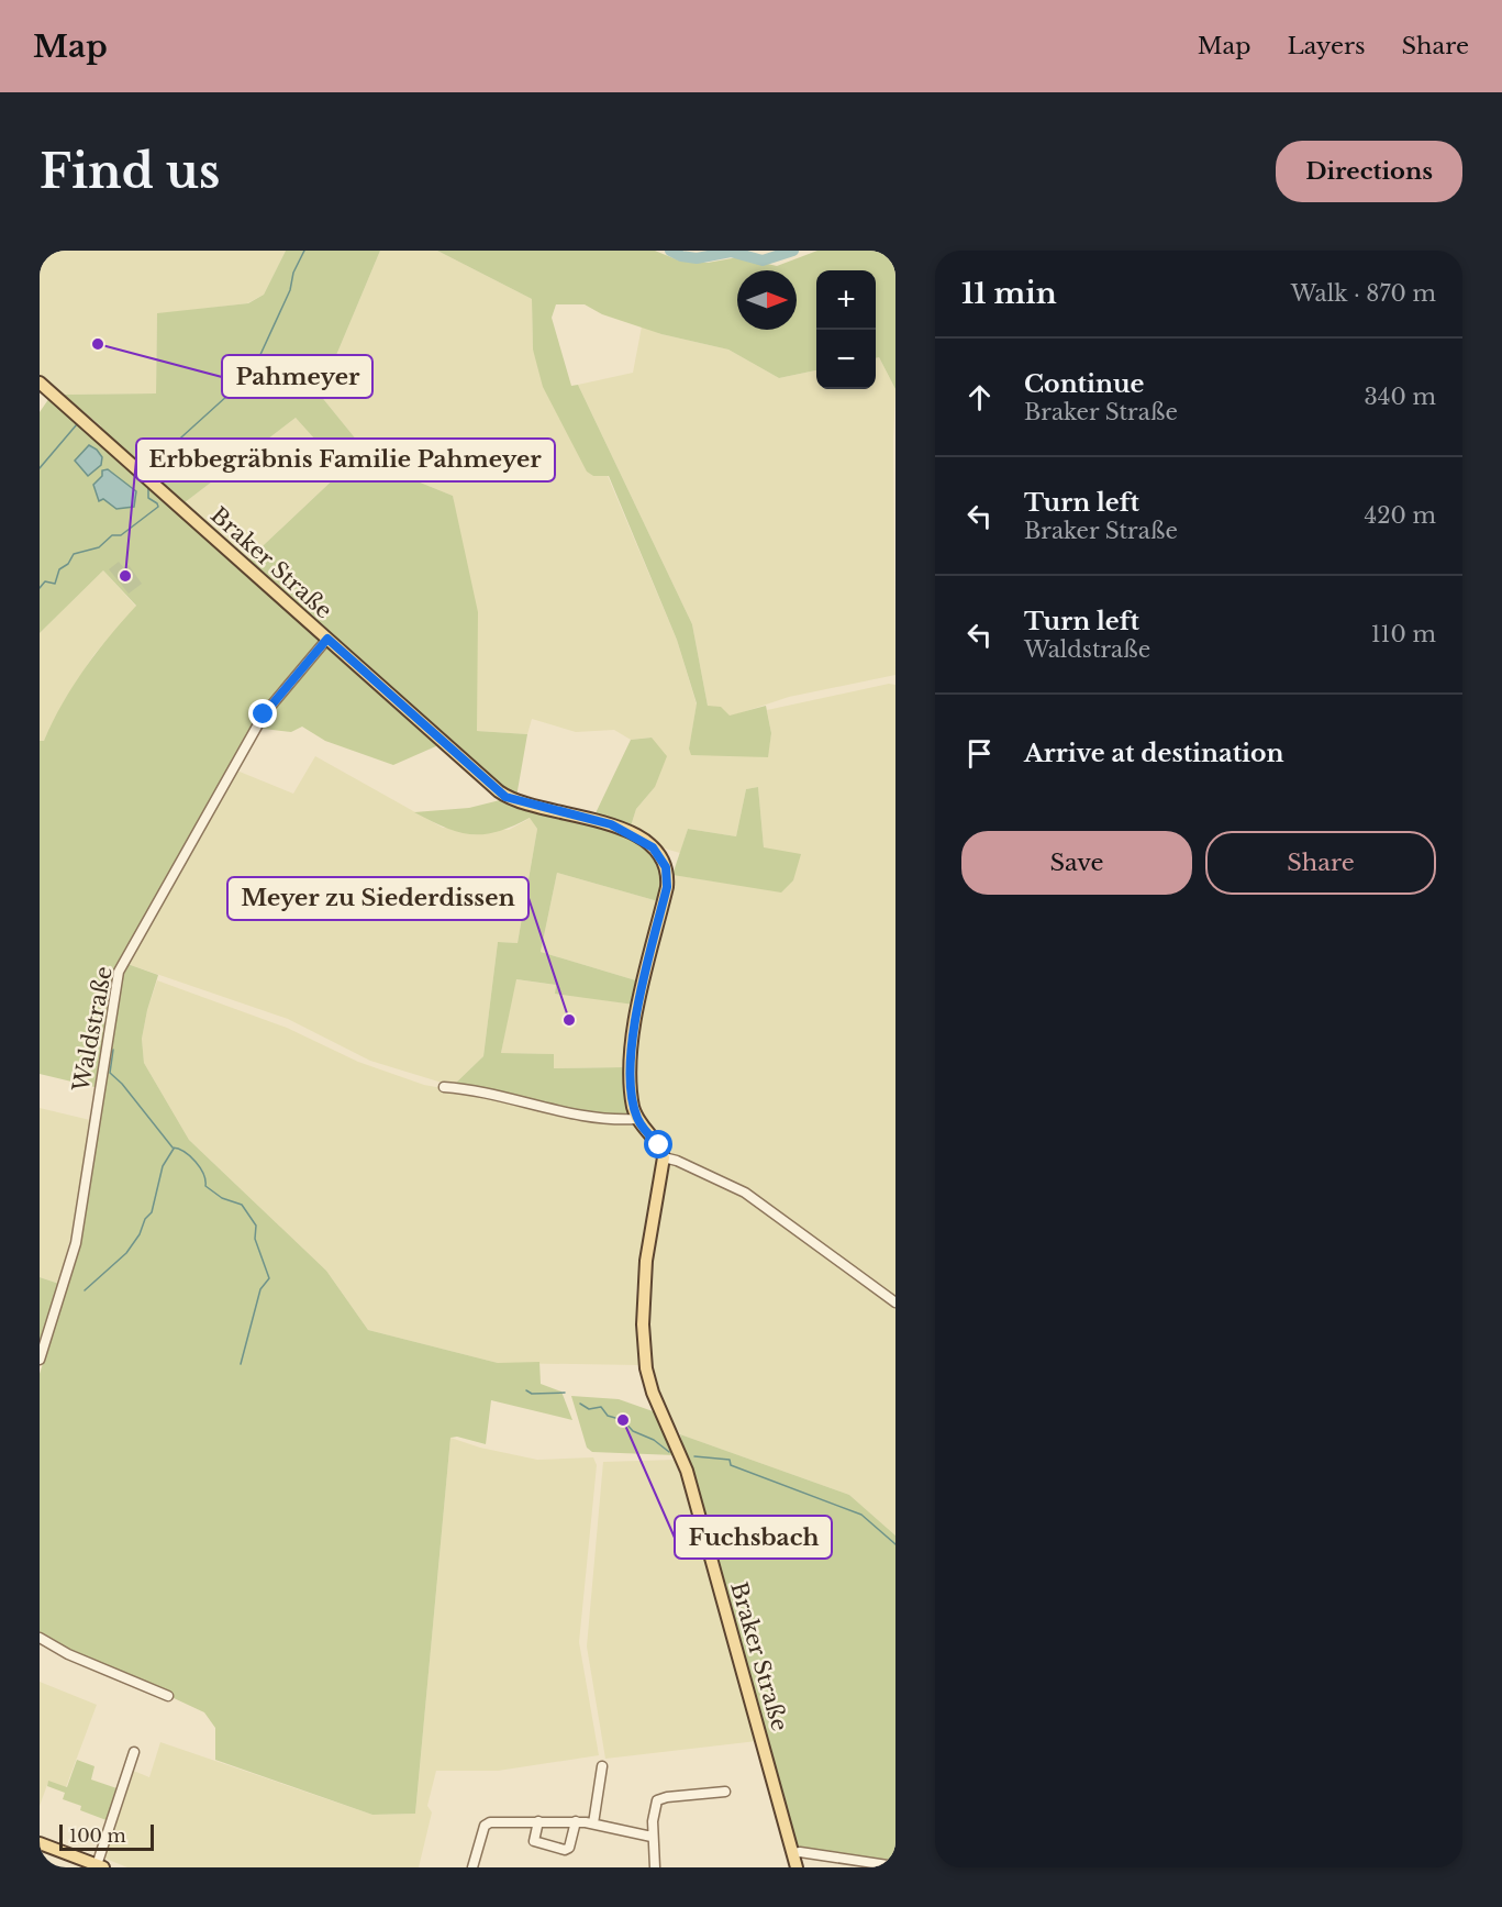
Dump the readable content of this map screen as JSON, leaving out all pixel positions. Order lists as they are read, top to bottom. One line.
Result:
{"streets":{"main road":["Braker Straße"],"street":["Waldstraße"]},"crossings":[["Braker Straße","Waldstraße"]],"places":["Pahmeyer","Erbbegräbnis Familie Pahmeyer","Meyer zu Siederdissen","Fuchsbach"],"scale_bar":"100 m","north":"right","page":{"header":"Map","nav":["Map","Layers","Share"],"buttons":["Directions",["Save","Share"]],"title":"Find us","heading":["11 min","Walk · 870 m"],"map_buttons":["+","−"],"list":[["Continue","Braker Straße","340 m"],["Turn left","Braker Straße","420 m"],["Turn left","Waldstraße","110 m"],"Arrive at destination"],"scale":"100 m"}}
